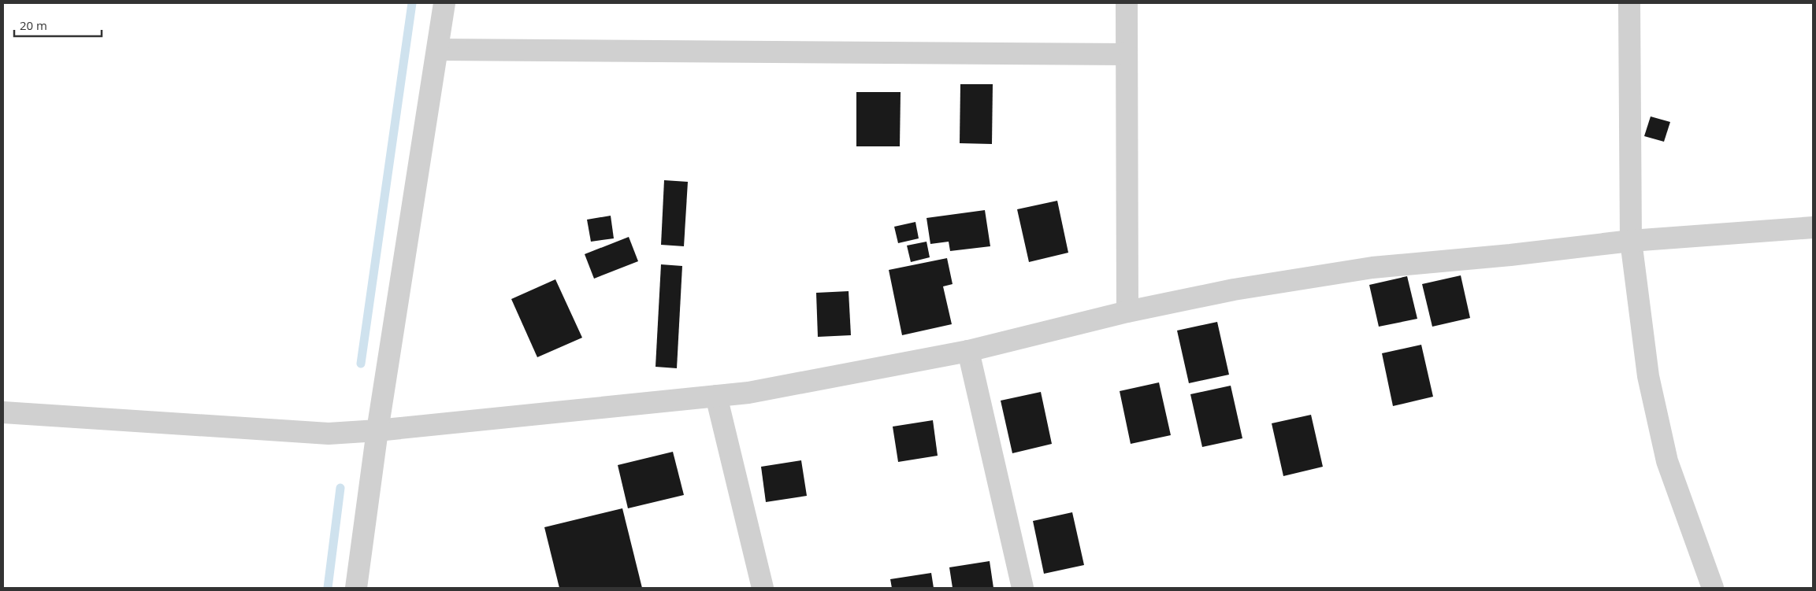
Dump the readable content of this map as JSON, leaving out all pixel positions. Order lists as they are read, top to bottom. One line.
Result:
{"scale_bar":"20 m"}
